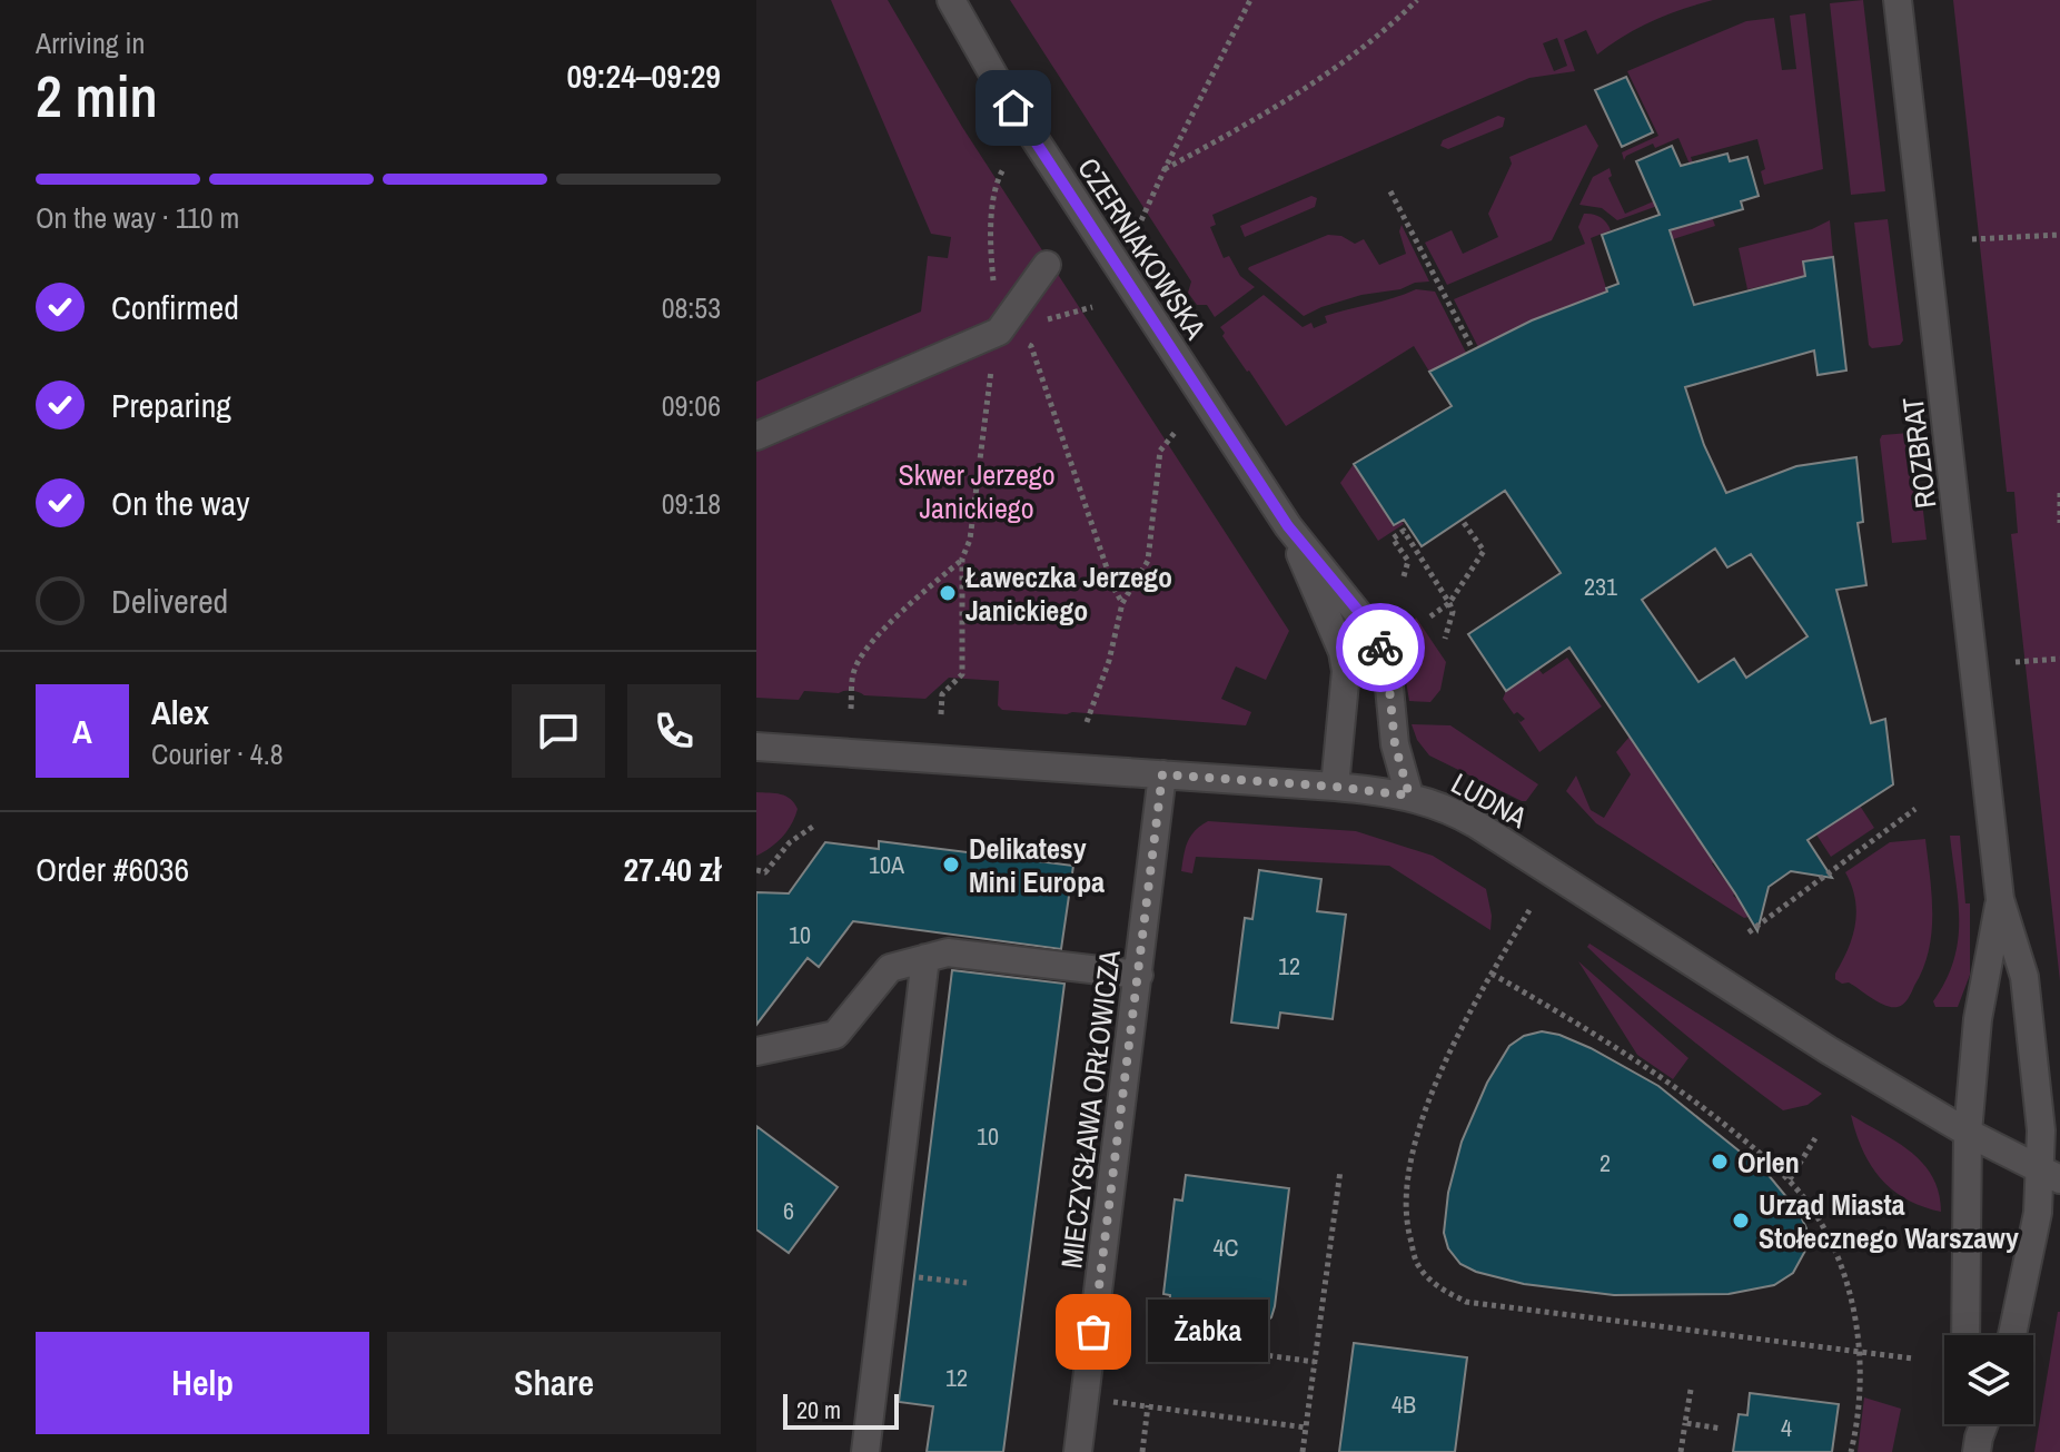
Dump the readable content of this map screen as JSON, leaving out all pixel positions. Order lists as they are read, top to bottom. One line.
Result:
{"streets":{"street":["CZERNIAKOWSKA","ROZBRAT","LUDNA","MIECZYSŁAWA ORŁOWICZA"]},"crossings":[["CZERNIAKOWSKA","LUDNA"],["ROZBRAT","LUDNA"],["LUDNA","MIECZYSŁAWA ORŁOWICZA"]],"parks":["Skwer Jerzego Janickiego"],"places":["Ławeczka Jerzego Janickiego","Delikatesy Mini Europa","Orlen","Urząd Miasta Stołecznego Warszawy","Żabka"],"house_numbers":["231","10A","10","12","10","2","6","4C","12","4B","4"],"scale_bar":"20 m","page":{"heading":["2 min","Arriving in","09:24–09:29"],"panel":["Alex","Courier · 4.8","Order #6036","27.40 zł"],"bar":"On the way · 110 m","list":[["Confirmed","08:53"],["Preparing","09:06"],["On the way","09:18"],"Delivered"],"round":"A","bubble":"Żabka","buttons":["Help","Share"],"scale":"20 m"}}
